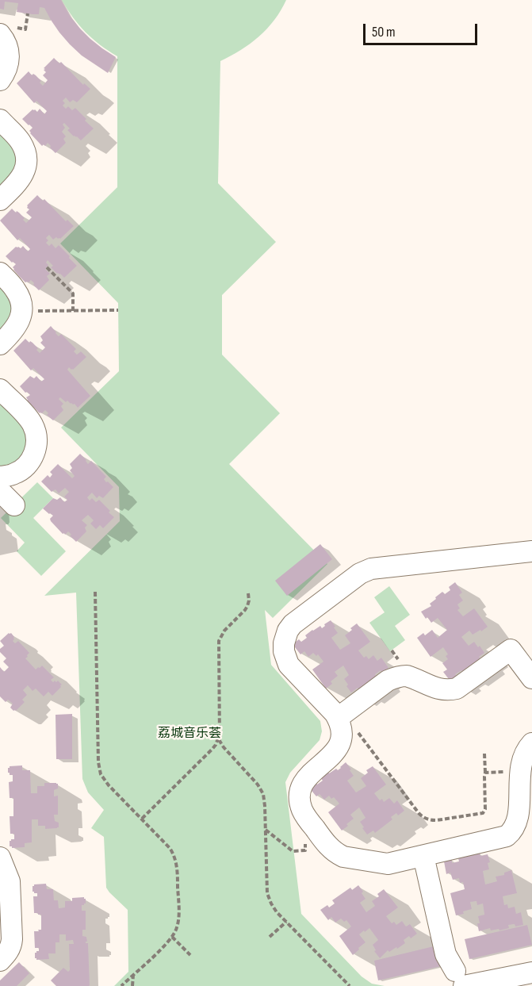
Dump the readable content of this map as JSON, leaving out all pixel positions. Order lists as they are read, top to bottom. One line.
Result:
{"parks":["荔城音乐荟"],"scale_bar":"50 m"}
